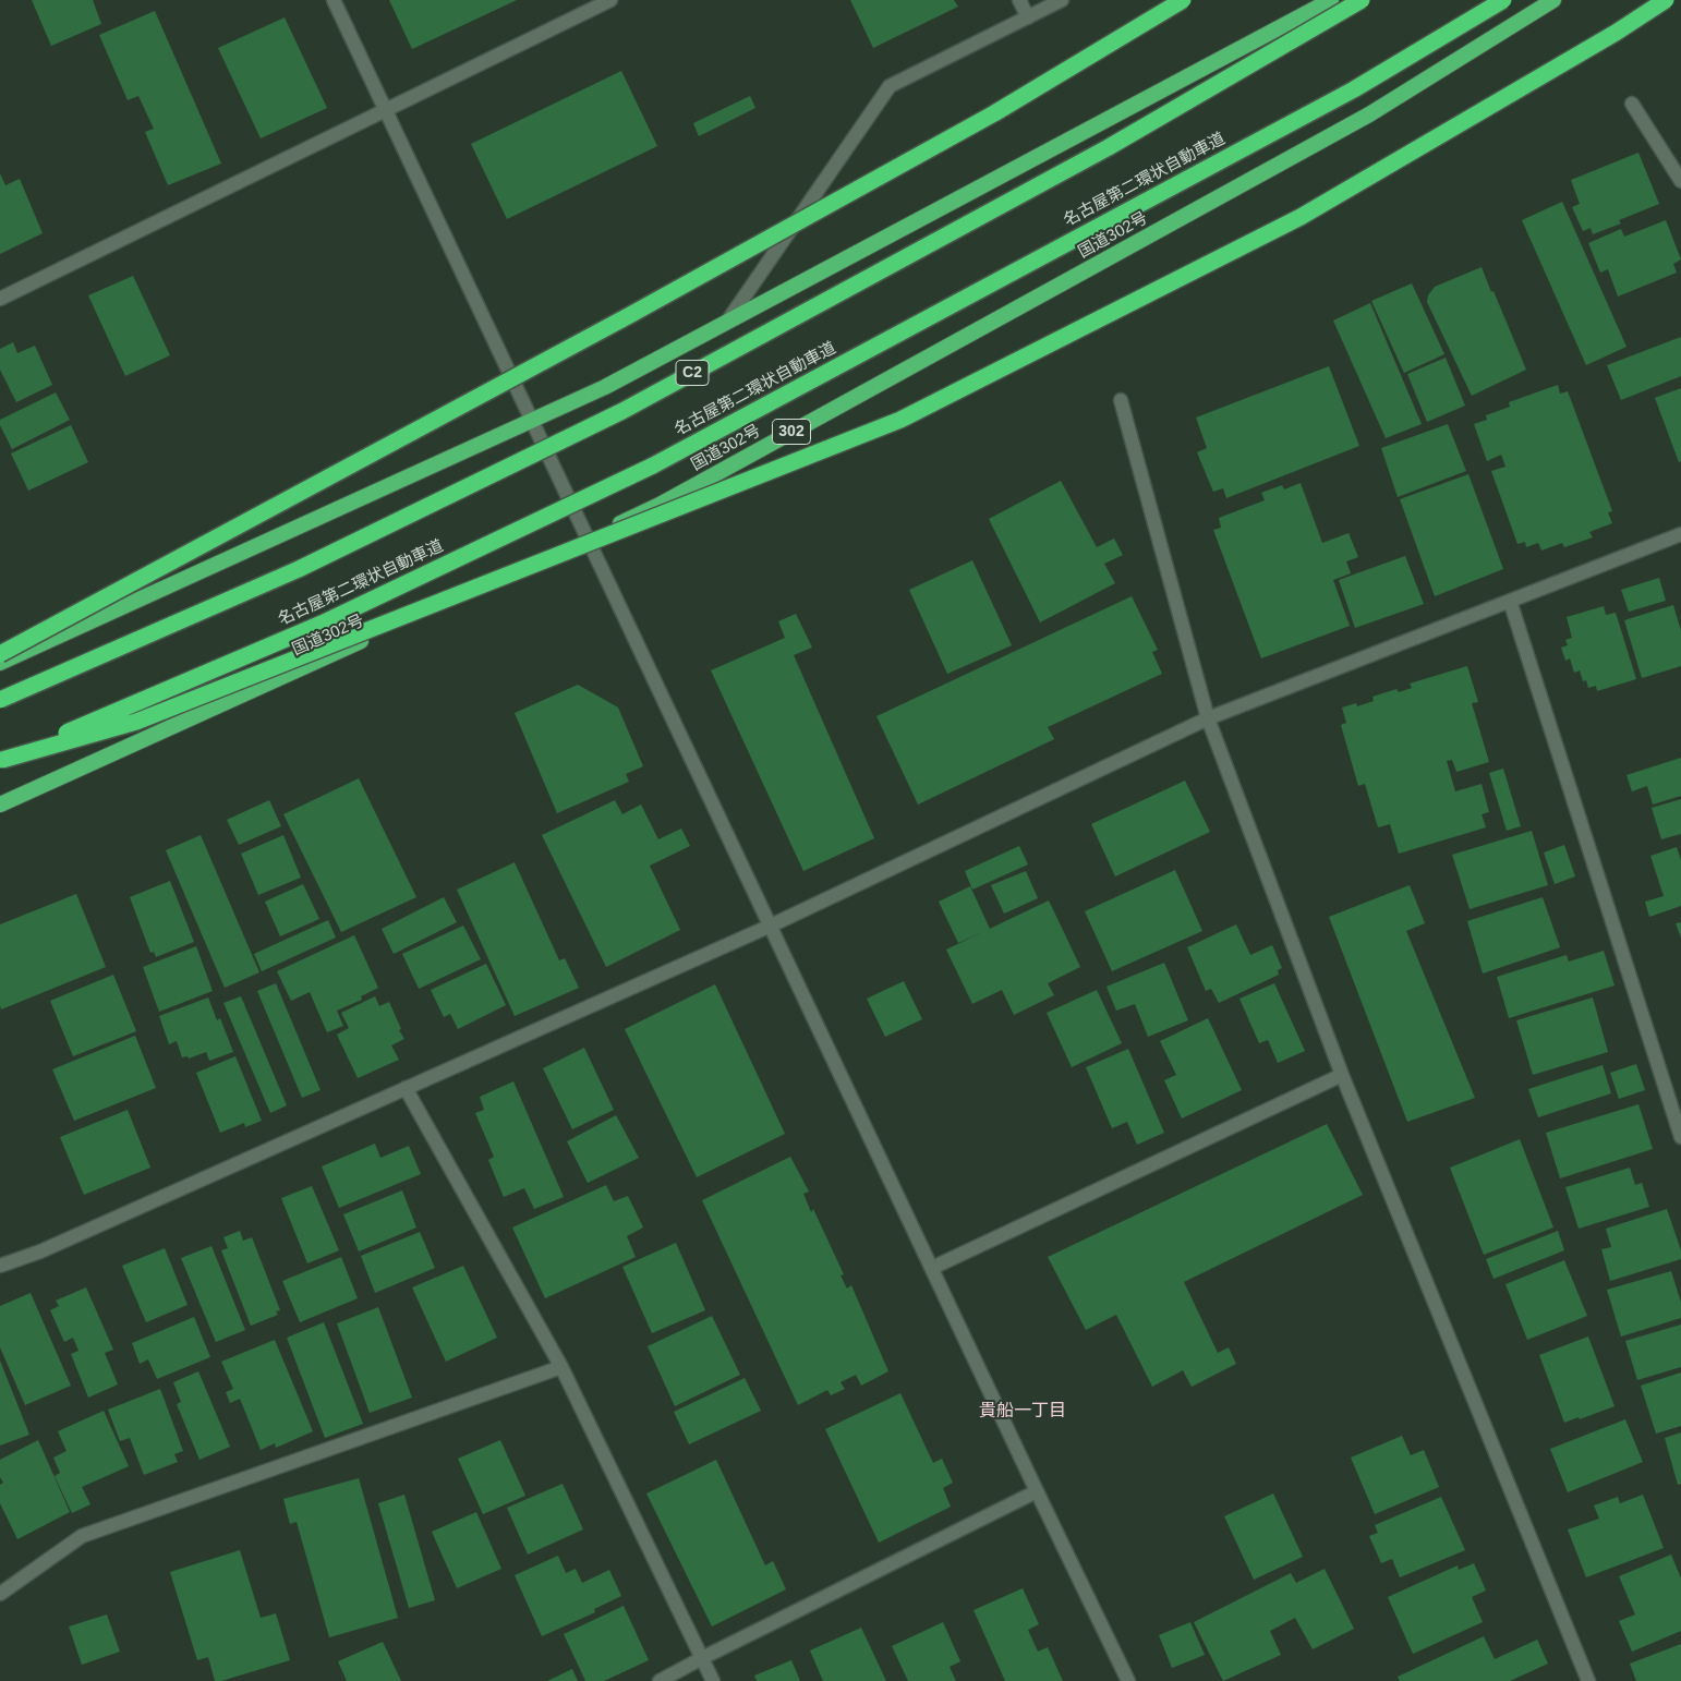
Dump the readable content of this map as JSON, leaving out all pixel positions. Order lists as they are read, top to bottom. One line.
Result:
{"streets":{"highway":["名古屋第二環状自動車道","国道302号","C2","302"]},"districts":["貴船一丁目"]}
